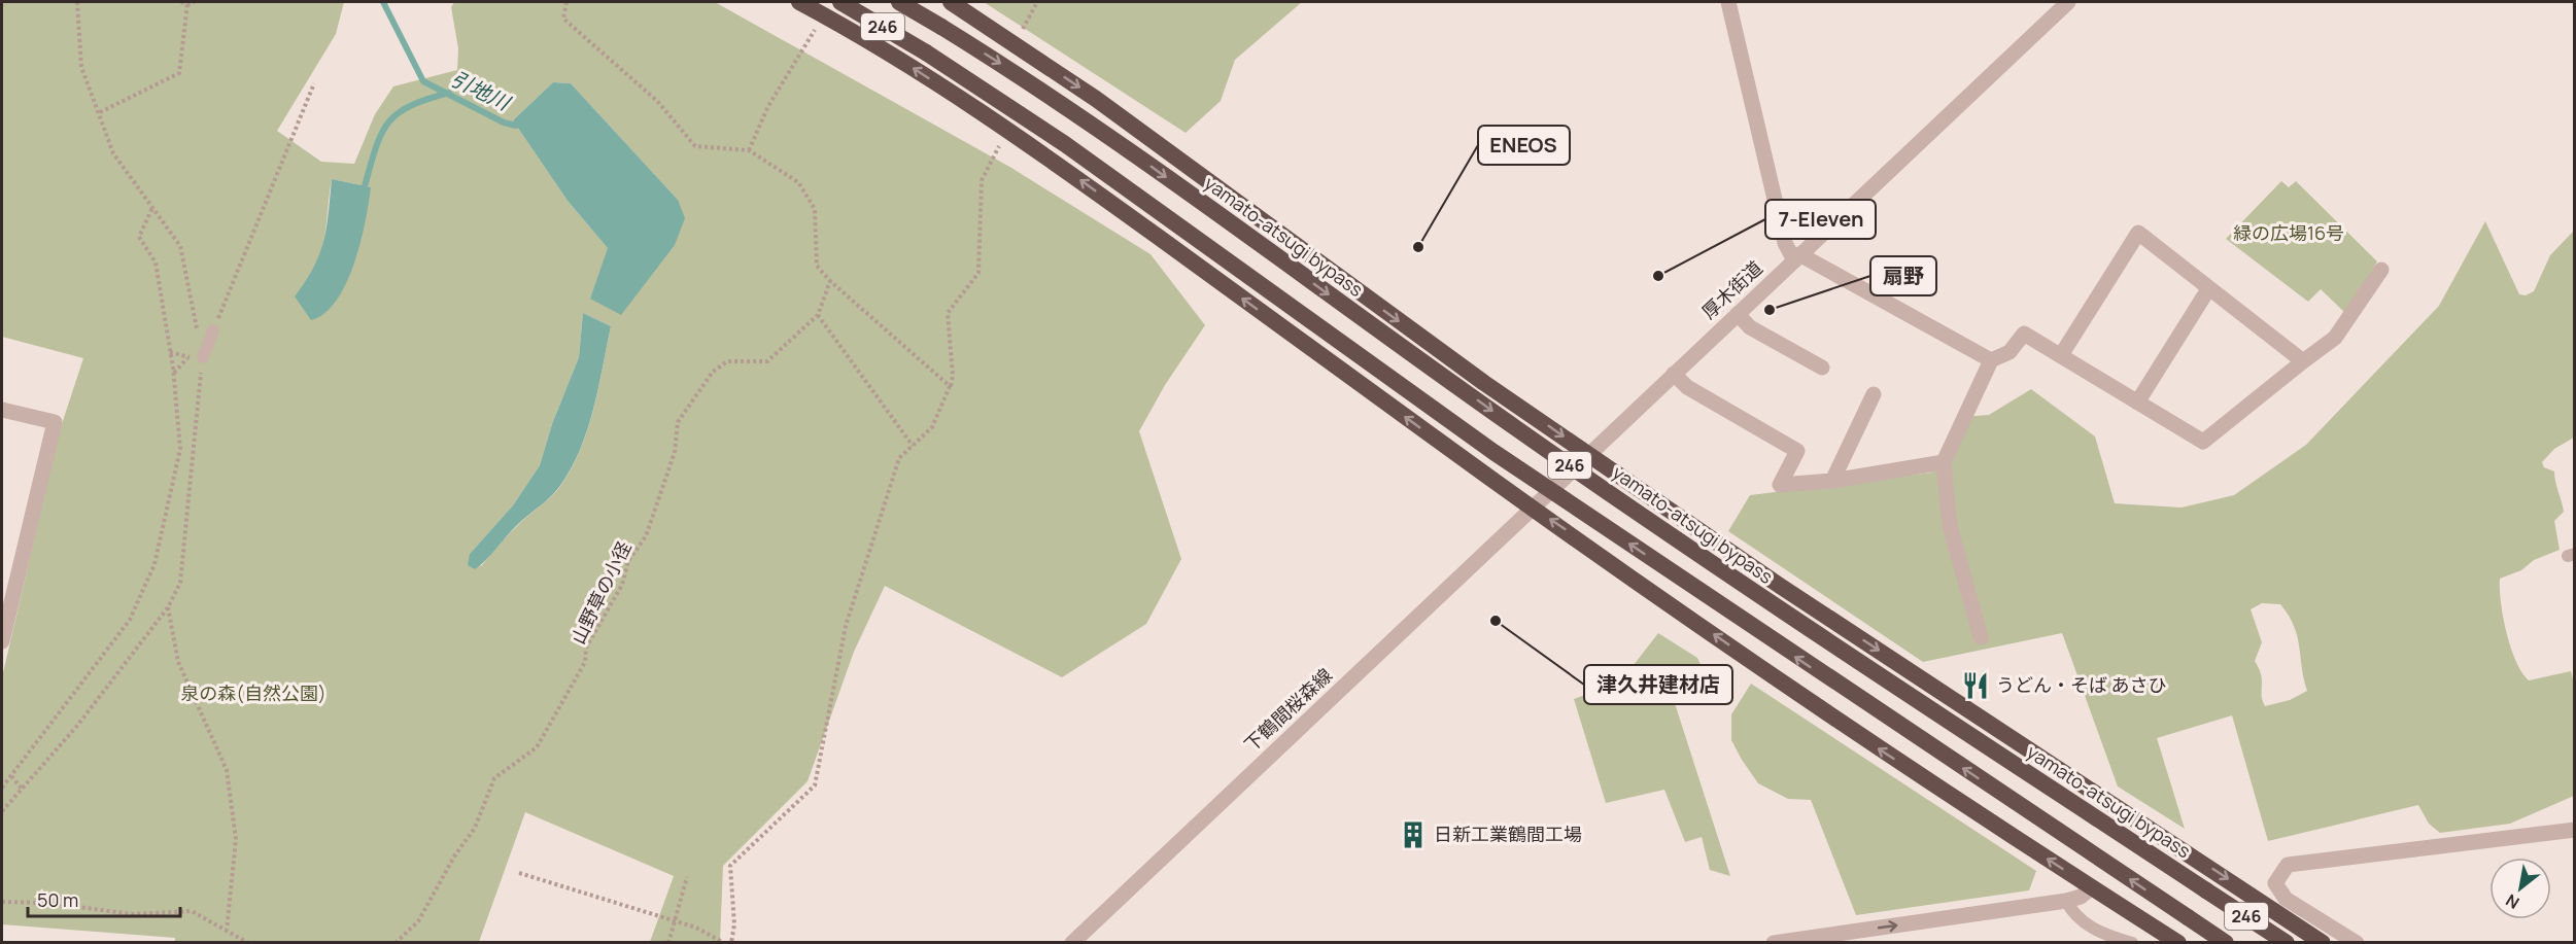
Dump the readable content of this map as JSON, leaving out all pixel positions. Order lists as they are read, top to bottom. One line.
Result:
{"streets":{"highway":["246","yamato-atsugi bypass"],"street":["厚木街道","下鶴間桜森線"],"path":["山野草の小径"]},"crossings":[["246","厚木街道"],["246","下鶴間桜森線"],["厚木街道","下鶴間桜森線"]],"water":["引地川"],"parks":["緑の広場16号","泉の森(自然公園)"],"places":{"other":["ENEOS","7-Eleven","扇野","津久井建材店"],"restaurant":["うどん・そば あさひ"],"building":["日新工業鶴間工場"]},"scale_bar":"50 m","north":"bottom left"}
